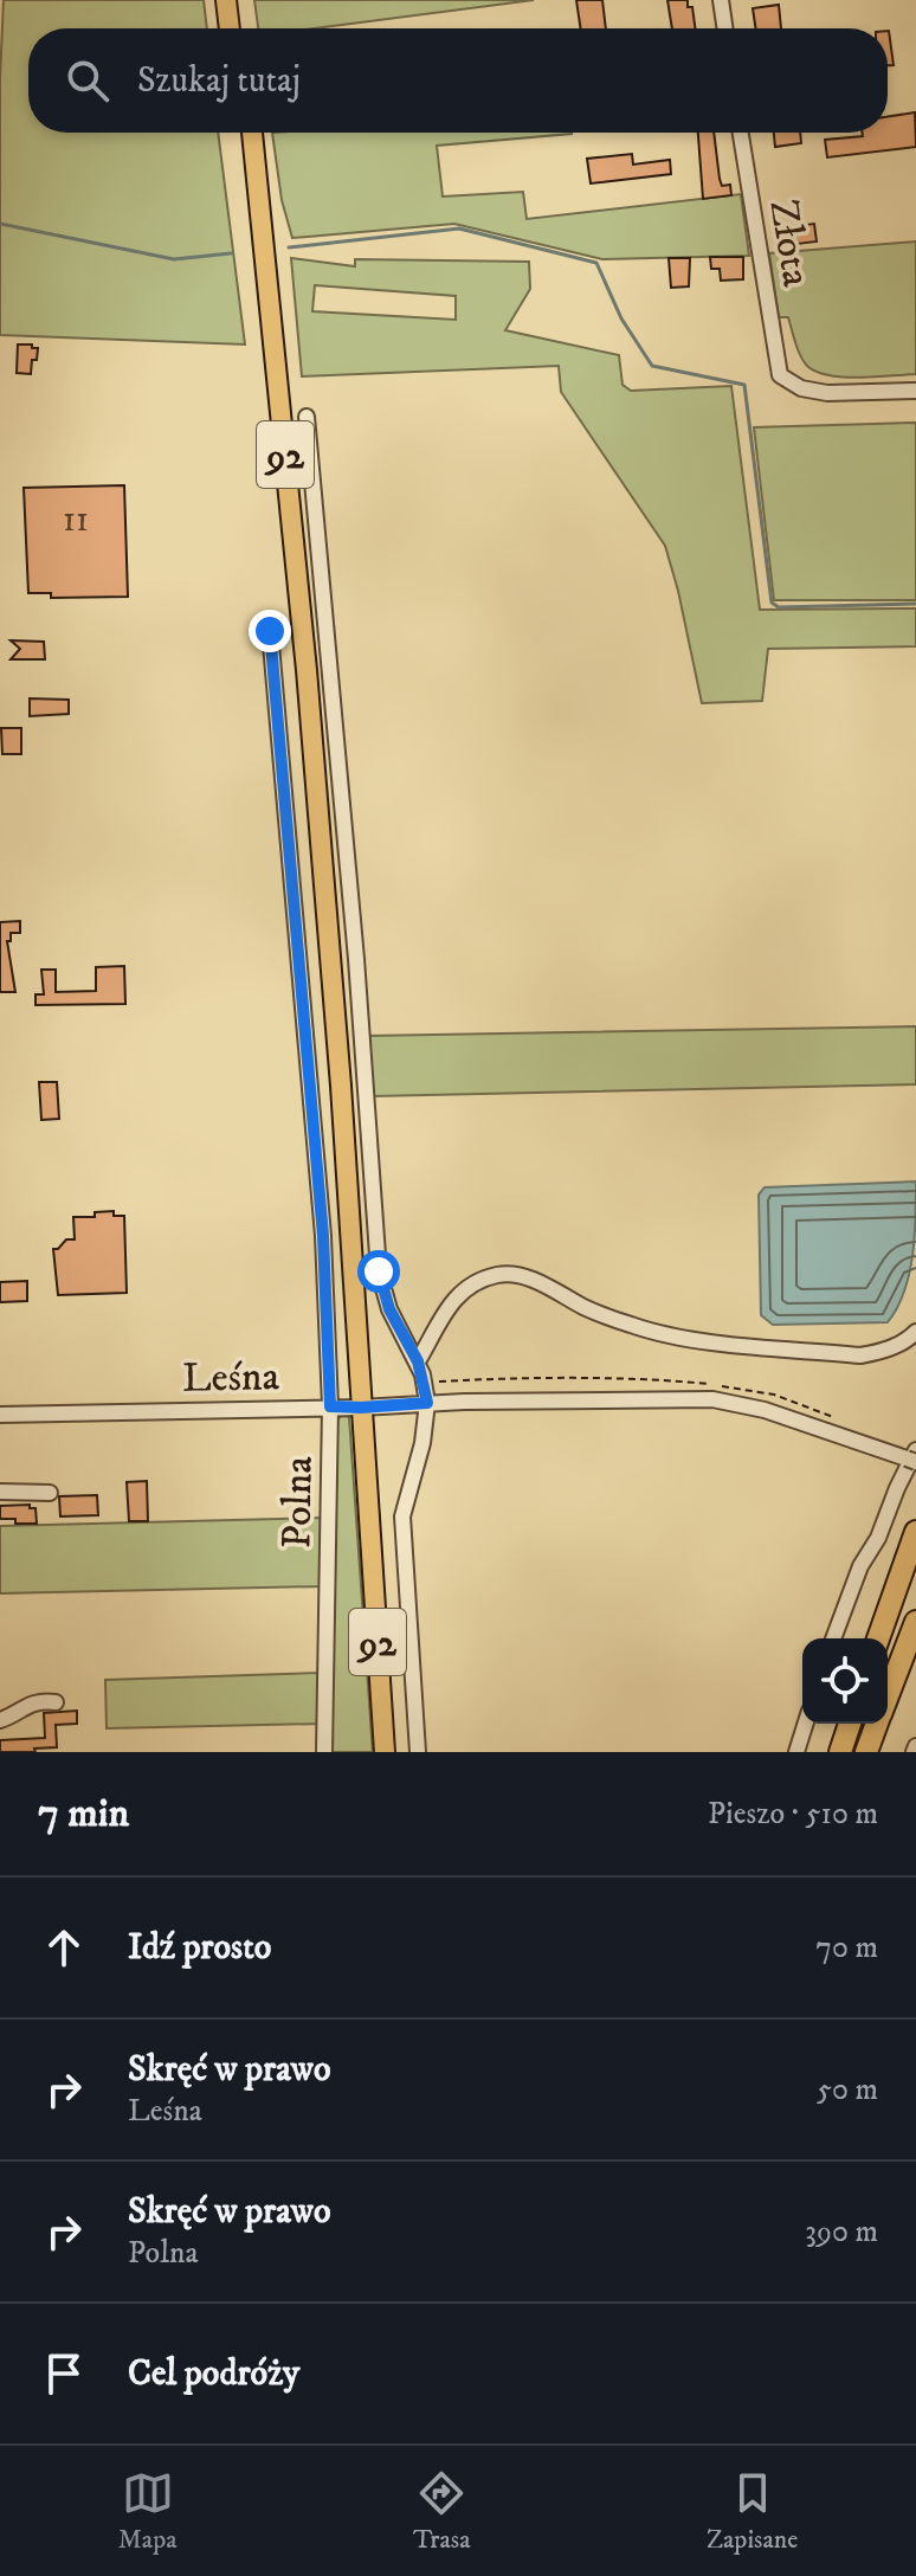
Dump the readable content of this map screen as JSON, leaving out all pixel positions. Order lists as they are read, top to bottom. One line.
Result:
{"streets":{"main road":["92"],"street":["Złota","Leśna","Polna"]},"crossings":[["92","Leśna"],["Leśna","Polna"]],"house_numbers":["11"],"page":{"search":"Szukaj tutaj","heading":["7 min","Pieszo · 510 m"],"list":[["Idź prosto","70 m"],["Skręć w prawo","Leśna","50 m"],["Skręć w prawo","Polna","390 m"],"Cel podróży"],"nav":["Mapa","Trasa","Zapisane"]}}
